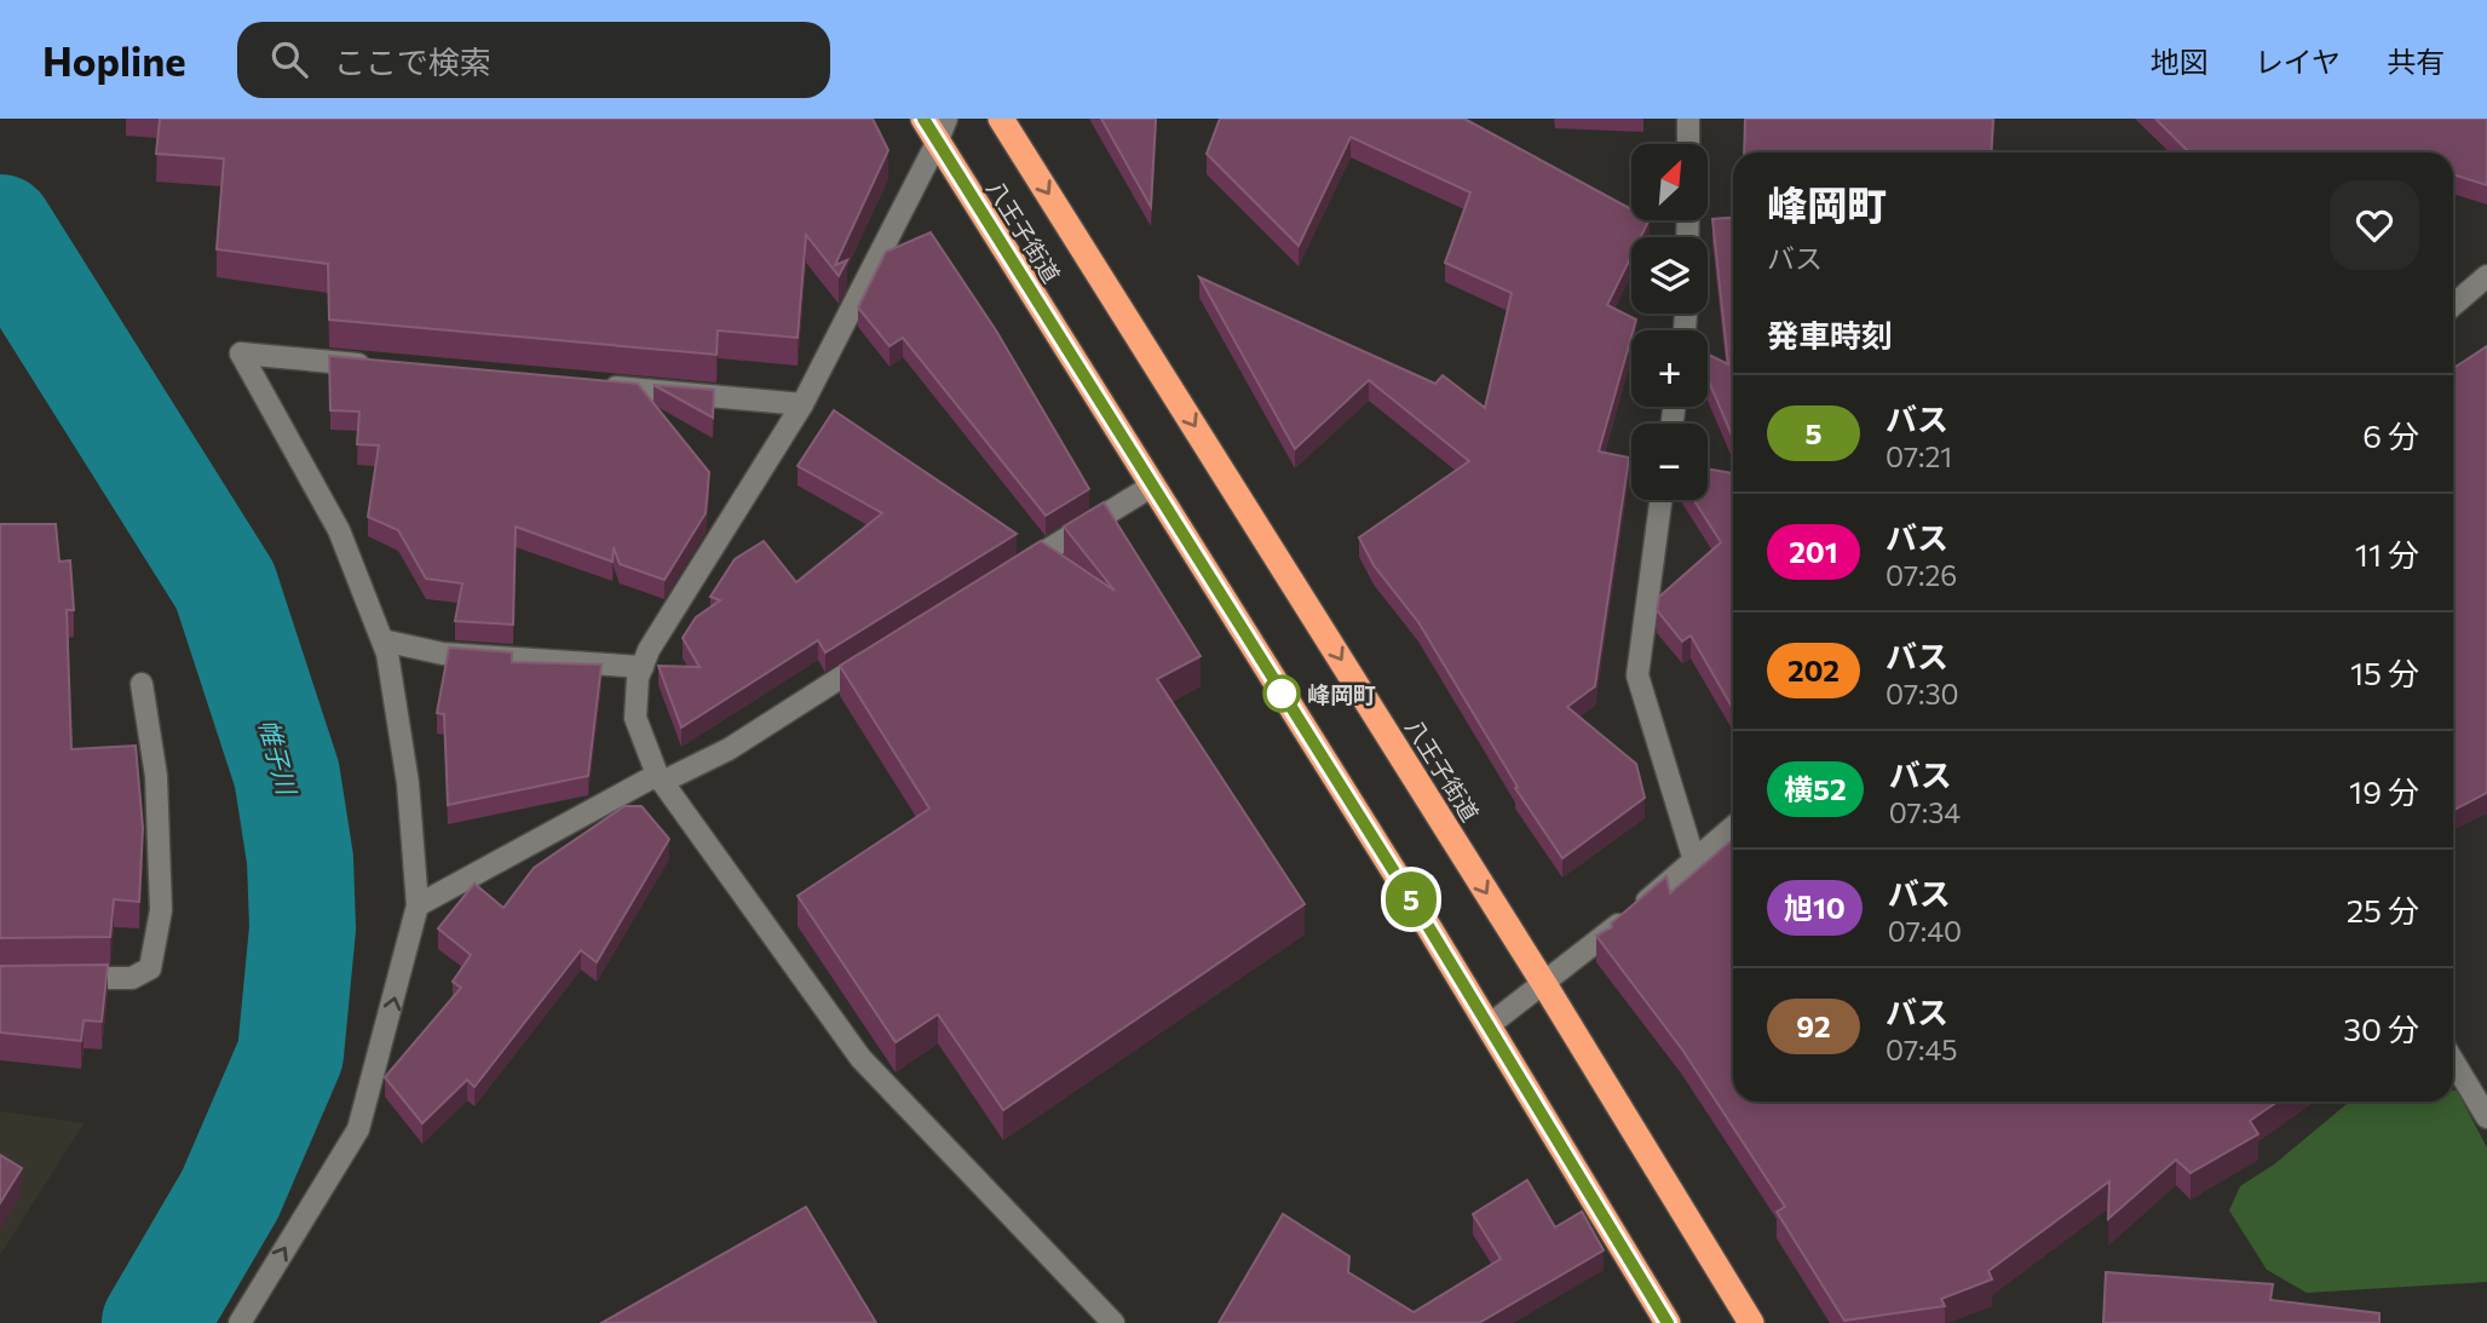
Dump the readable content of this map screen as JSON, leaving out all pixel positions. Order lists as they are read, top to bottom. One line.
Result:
{"streets":{"highway":["八王子街道"]},"water":["帷子川"],"places":["峰岡町"],"lines":["bus line 5"],"north":"top right","page":{"header":"Hopline","search":"ここで検索","nav":["地図","レイヤ","共有"],"on_map":"5","map_buttons":["+","−"],"heading":[["峰岡町","バス"],"発車時刻"],"list":[{"mark":"5","name":"バス","note":"07:21","value":"6 分"},{"mark":"201","name":"バス","note":"07:26","value":"11 分"},{"mark":"202","name":"バス","note":"07:30","value":"15 分"},{"mark":"横52","name":"バス","note":"07:34","value":"19 分"},{"mark":"旭10","name":"バス","note":"07:40","value":"25 分"},{"mark":"92","name":"バス","note":"07:45","value":"30 分"}]}}
